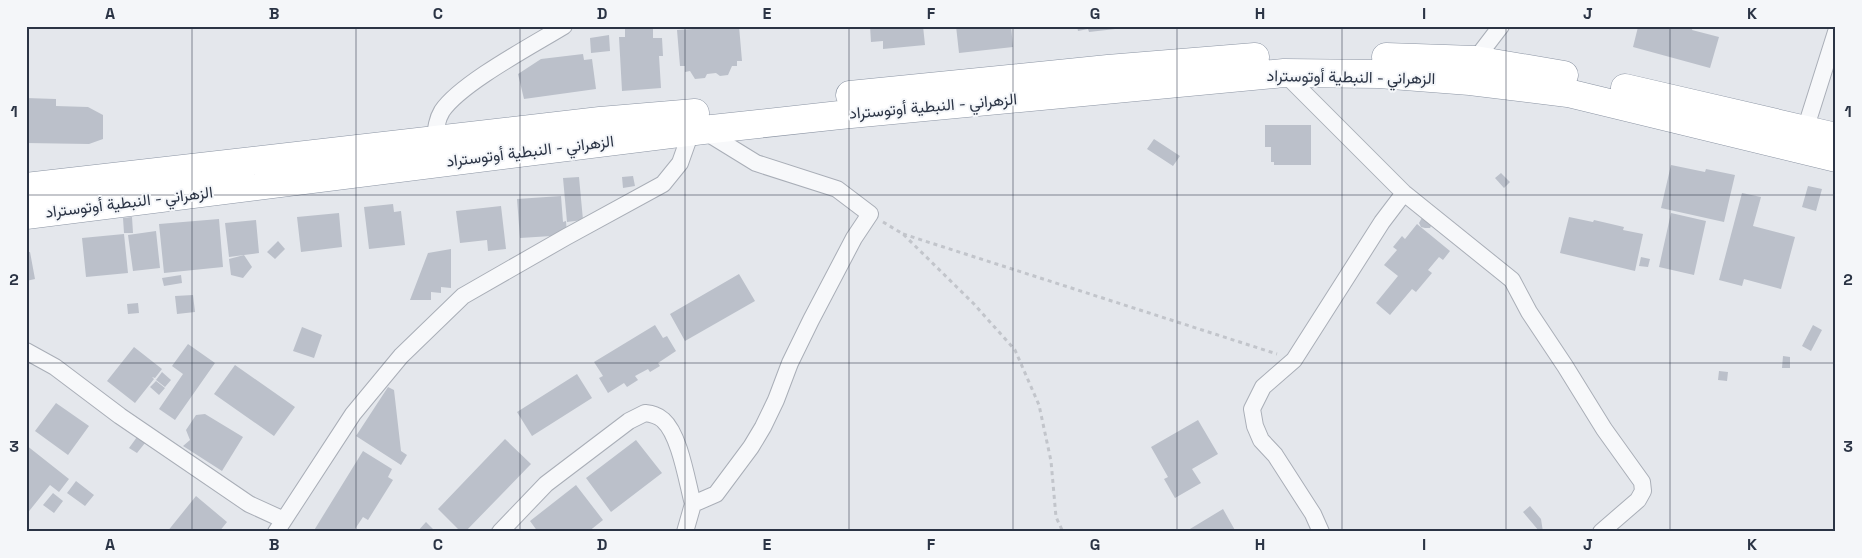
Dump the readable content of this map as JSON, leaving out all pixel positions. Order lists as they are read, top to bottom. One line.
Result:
{"streets":{"highway":["الزهراني - النبطية أوتوستراد"]},"grid":{"columns":["A","B","C","D","E","F","G","H","I","J","K"],"rows":["1","2","3"]}}
